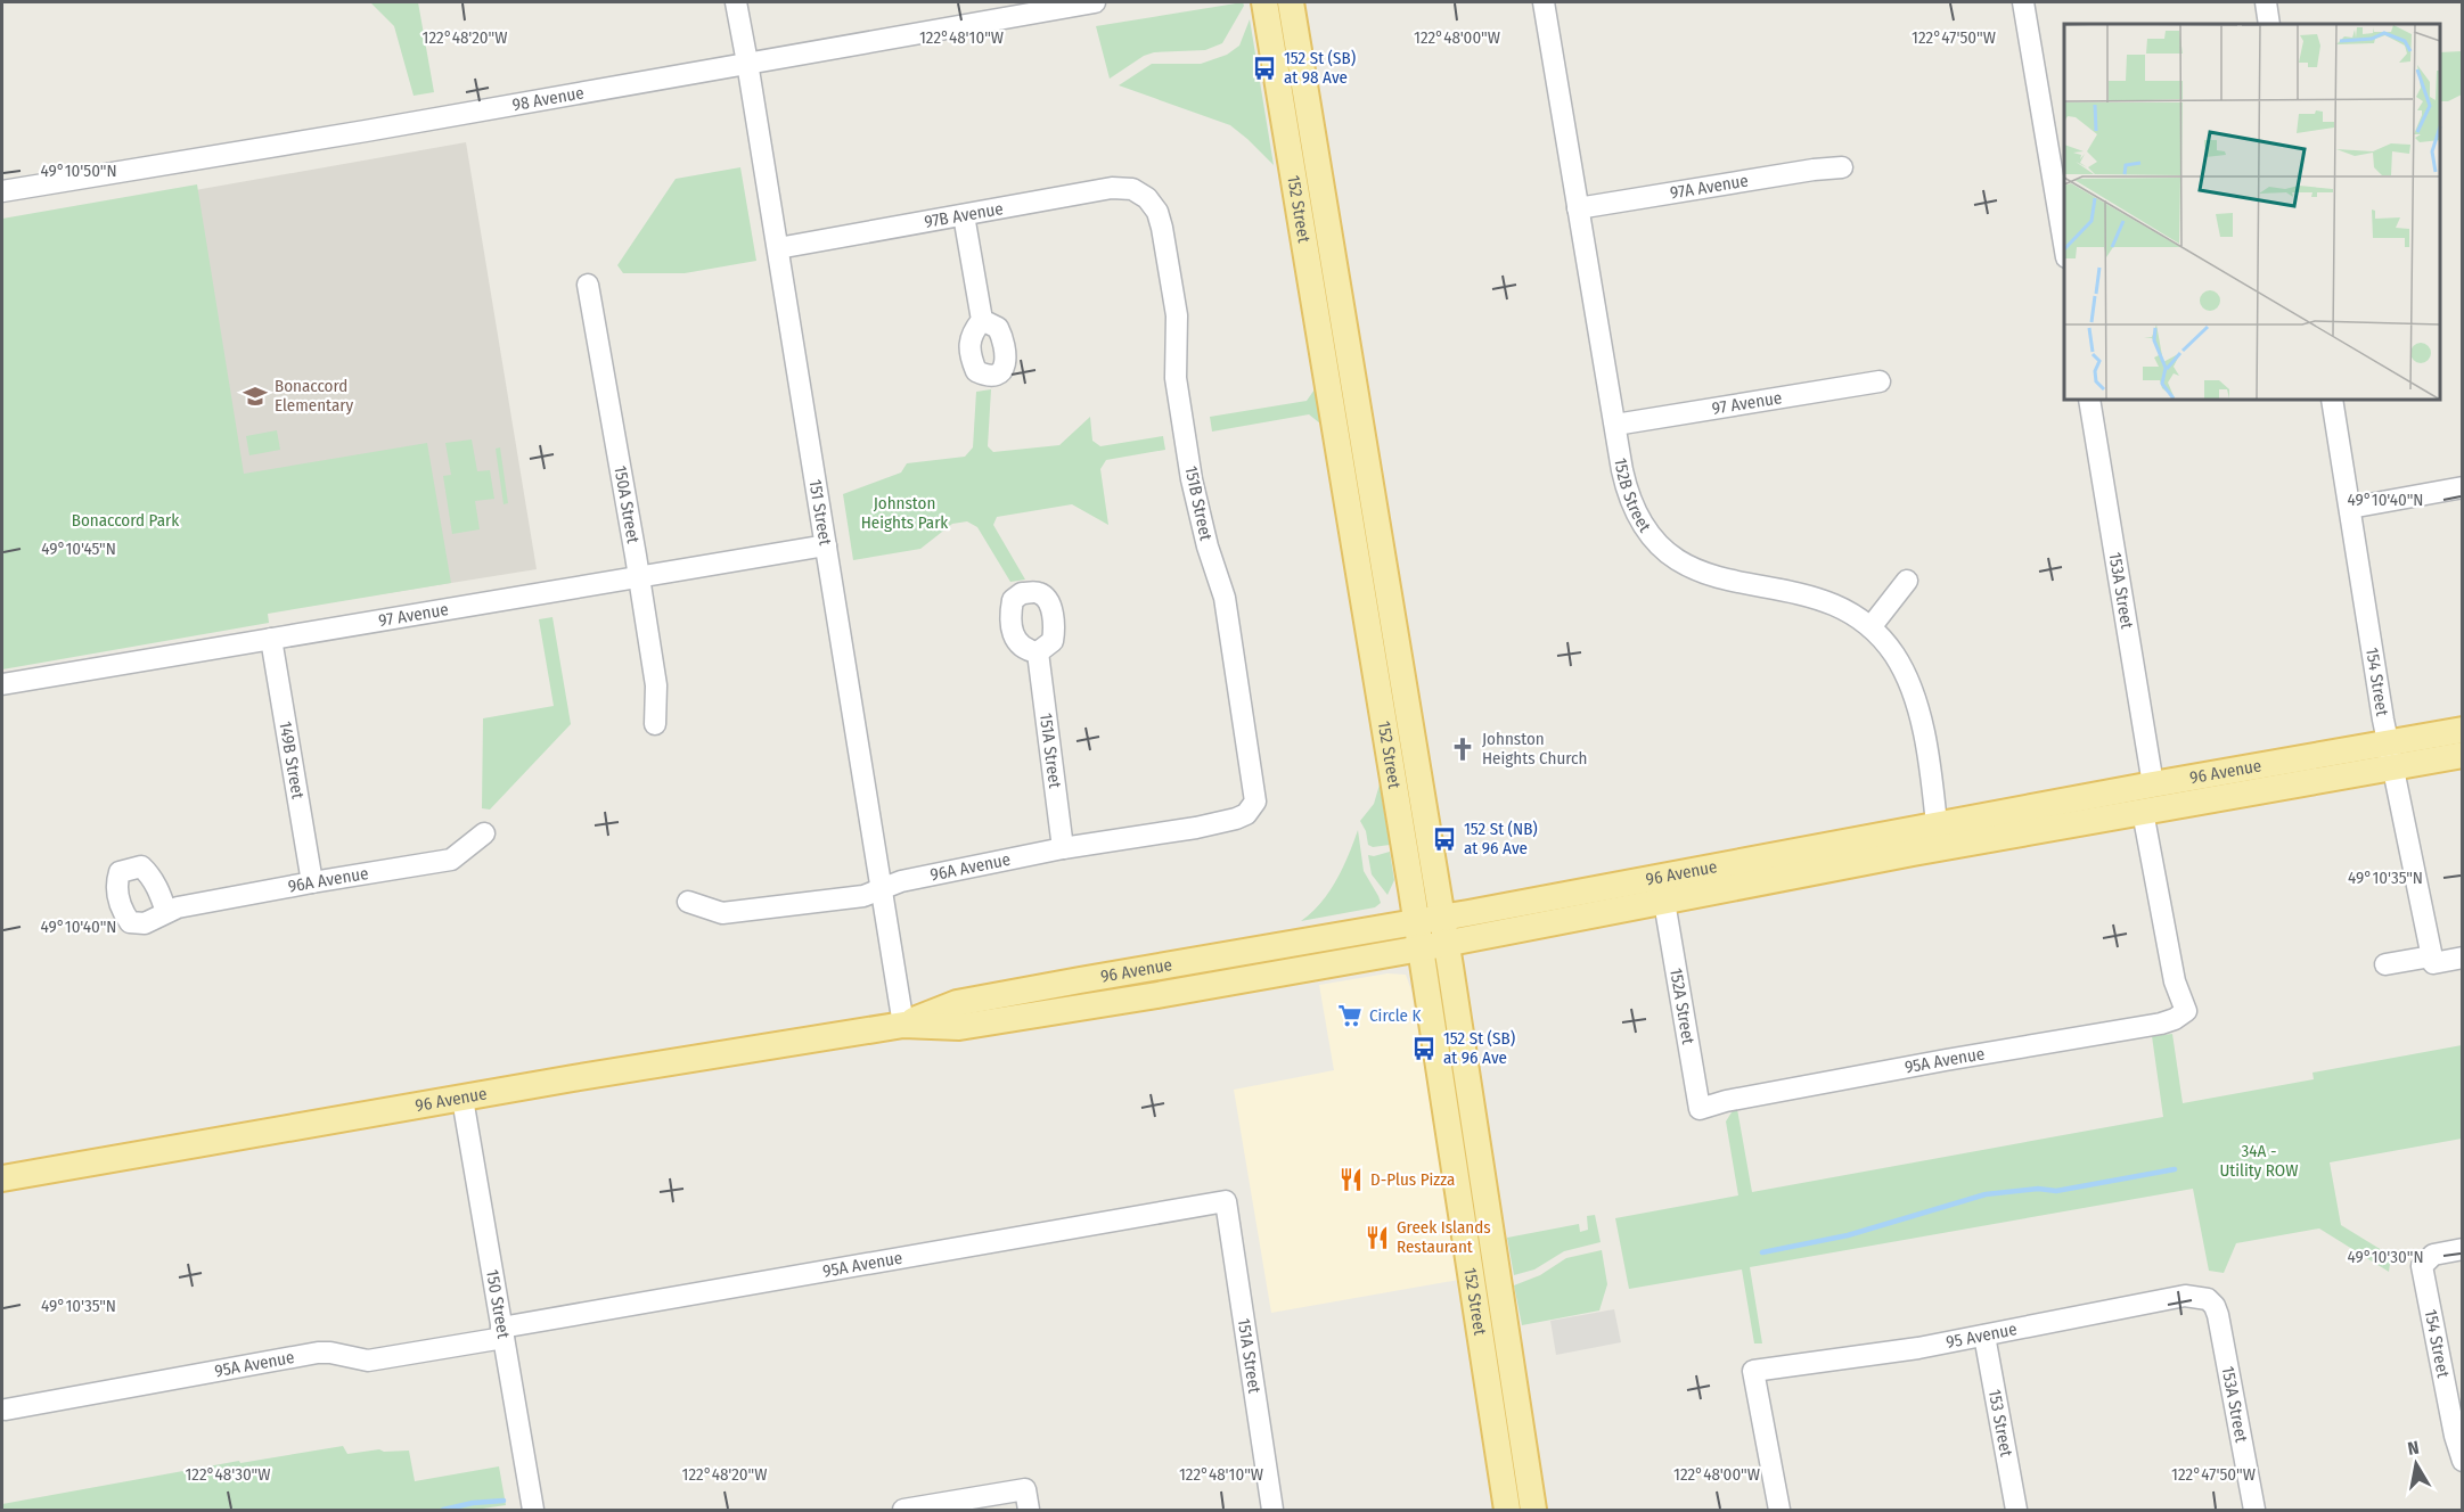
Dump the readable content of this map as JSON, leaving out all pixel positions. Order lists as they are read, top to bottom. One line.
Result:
{"streets":{"main road":["152 Street","96 Avenue"],"street":["98 Avenue","97A Avenue","97B Avenue","97 Avenue","152B Street","151B Street","150A Street","151 Street","153A Street","154 Street","151A Street","149B Street","96A Avenue","152A Street","95A Avenue","150 Street","95 Avenue","153 Street"]},"crossings":[["98 Avenue","151 Street"],["97A Avenue","152B Street"],["152 Street","96 Avenue"],["97B Avenue","151B Street"],["97B Avenue","151 Street"],["97 Avenue","152B Street"],["97 Avenue","150A Street"],["97 Avenue","151 Street"],["97 Avenue","149B Street"],["152B Street","96 Avenue"],["151B Street","96A Avenue"],["151 Street","96 Avenue"],["151 Street","96A Avenue"],["153A Street","96 Avenue"],["153A Street","95 Avenue"],["154 Street","96 Avenue"],["151A Street","96A Avenue"],["151A Street","95A Avenue"],["149B Street","96A Avenue"],["96 Avenue","152A Street"],["96 Avenue","95A Avenue"],["96 Avenue","150 Street"],["152A Street","95A Avenue"],["95A Avenue","150 Street"],["95 Avenue","153 Street"]],"parks":["Johnston Heights Park","Bonaccord Park","34A - Utility ROW"],"places":{"bus stop":["152 St (SB) at 98 Ave","152 St (NB) at 96 Ave","152 St (SB) at 96 Ave"],"school or university":["Bonaccord Elementary"],"church":["Johnston Heights Church"],"supermarket":["Circle K"],"restaurant":["D-Plus Pizza","Greek Islands Restaurant"]},"north":"top","coordinates":["122°48'20\"W","122°47'50\"W","122°48'10\"W","122°48'00\"W","49°10'50\"N","49°10'40\"N","49°10'45\"N","49°10'35\"N","49°10'30\"N","122°48'30\"W"]}
